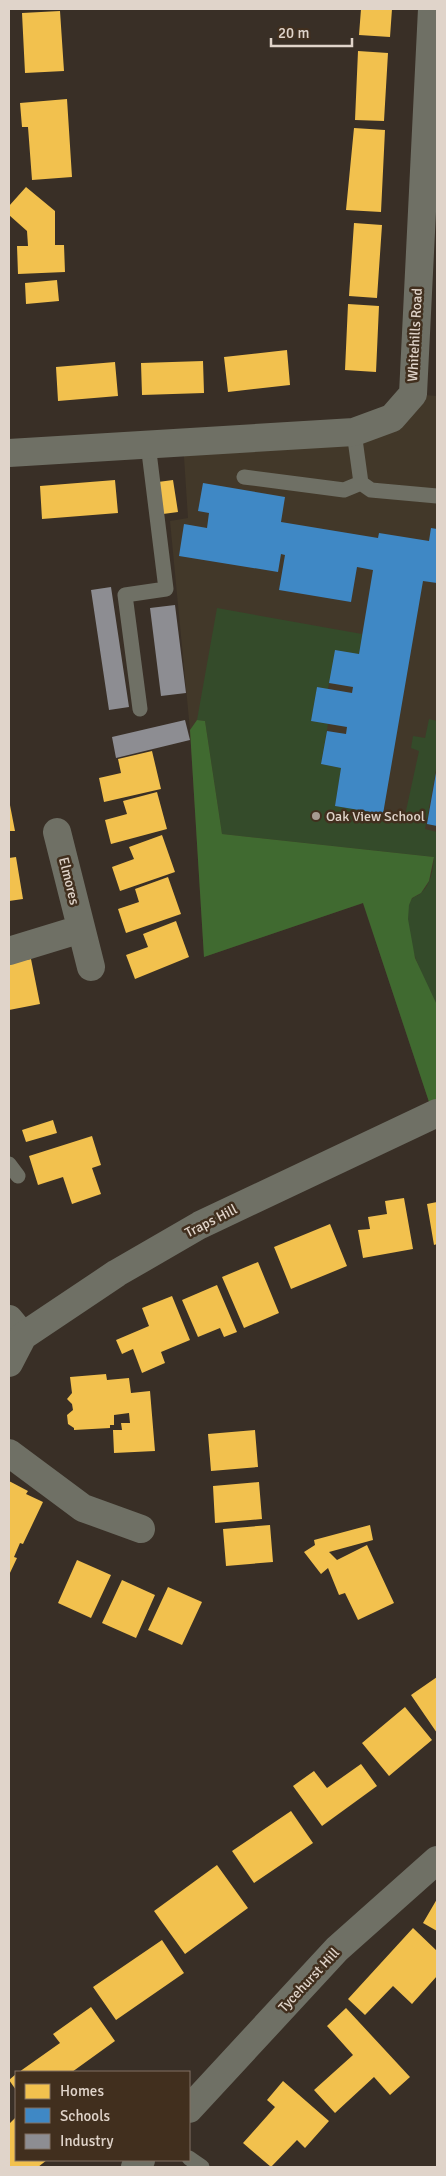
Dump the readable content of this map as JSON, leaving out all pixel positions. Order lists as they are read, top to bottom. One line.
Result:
{"streets":{"street":["Whitehills Road","Elmores","Traps Hill","Tycehurst Hill"]},"places":["Oak View School"],"legend":["Homes","Schools","Industry"],"scale_bar":"20 m"}
